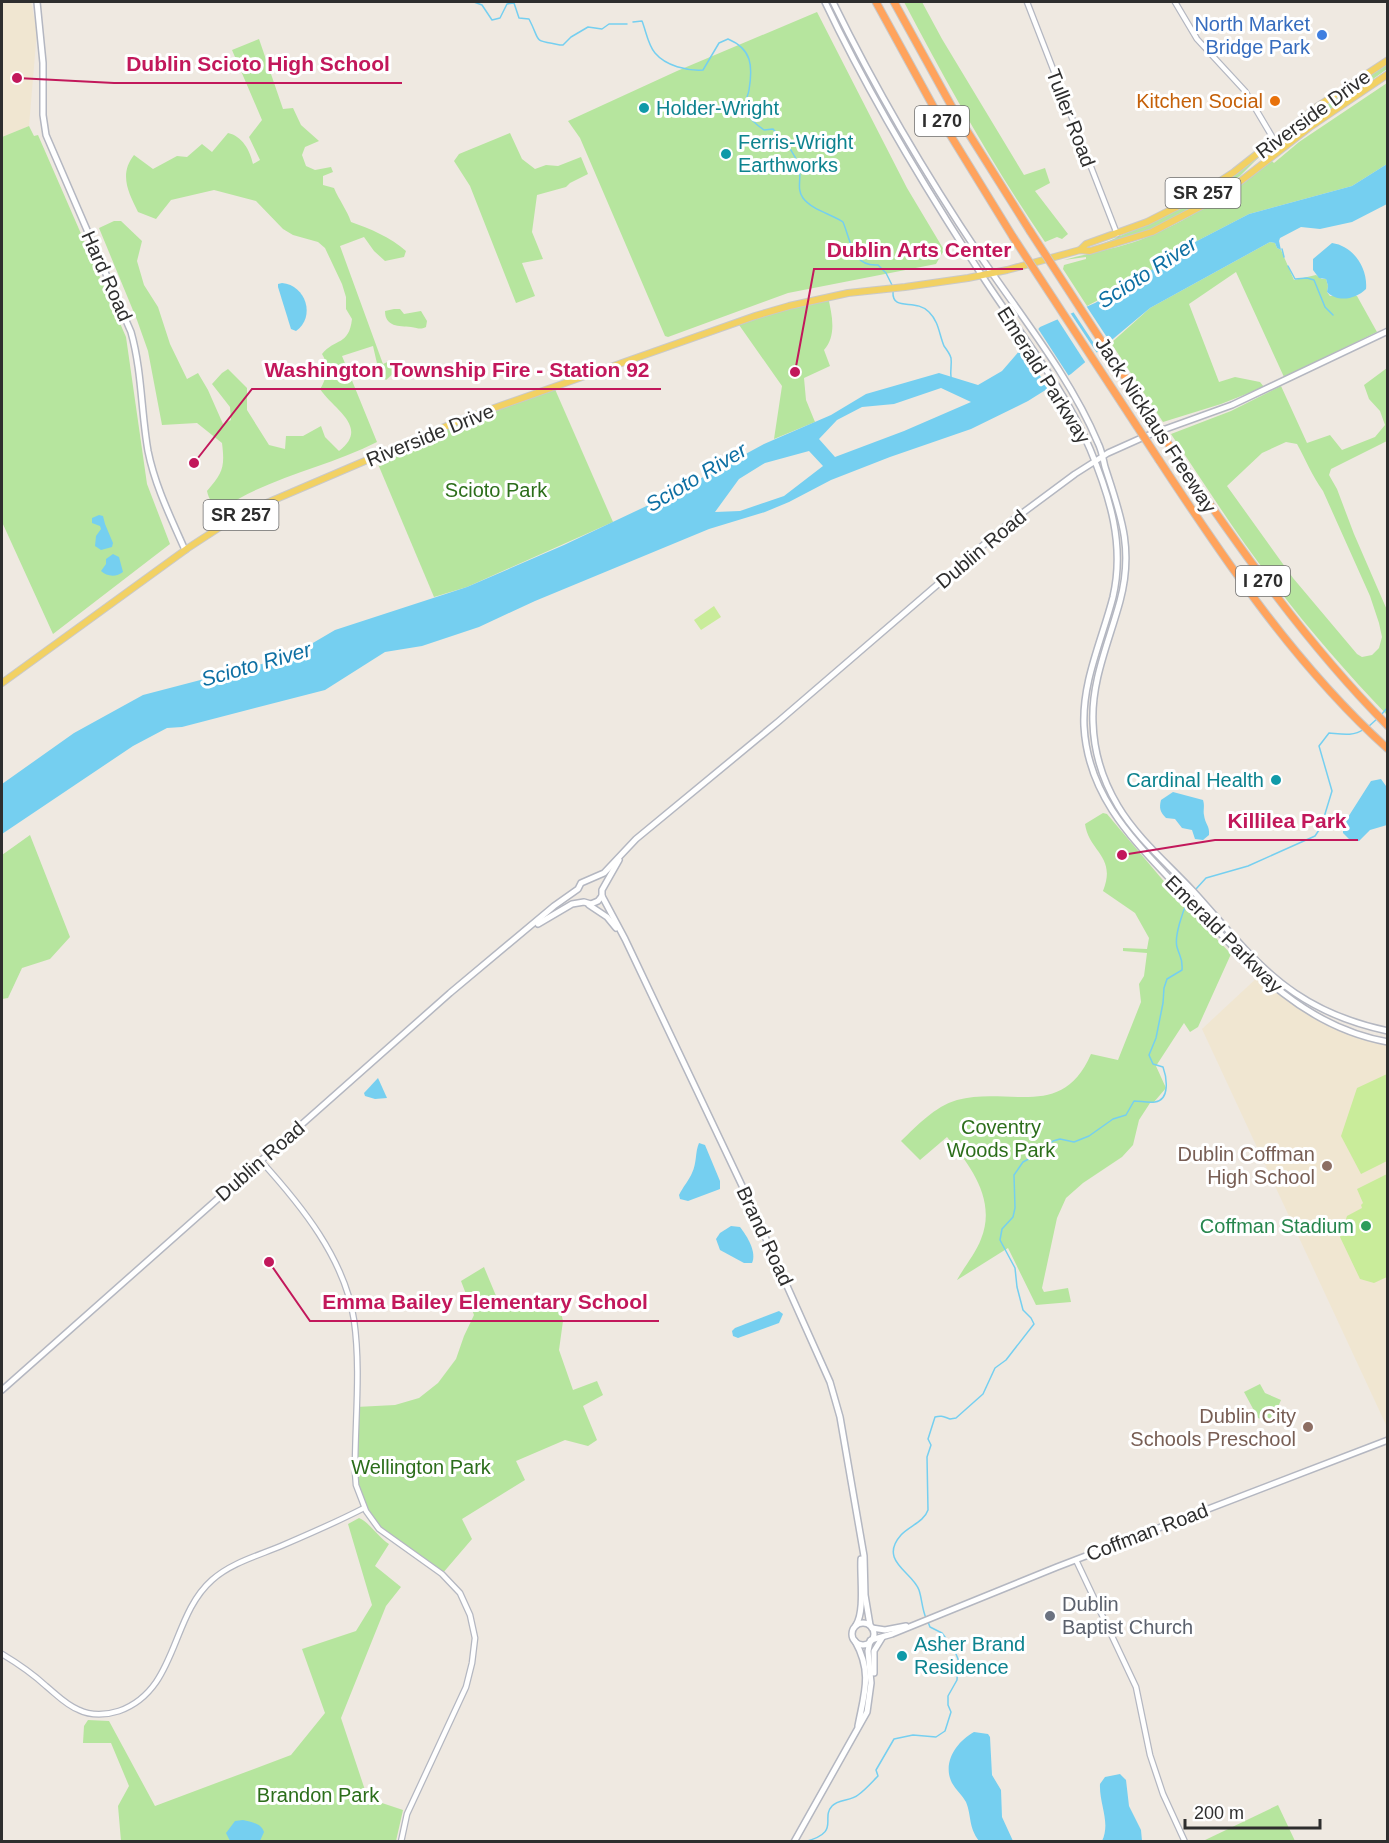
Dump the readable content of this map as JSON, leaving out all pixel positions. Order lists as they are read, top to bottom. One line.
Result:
{"streets":{"highway":["I 270","Jack Nicklaus Freeway"],"main road":["Riverside Drive","SR 257","Hard Road","Emerald Parkway","Dublin Road","Brand Road","Coffman Road"],"street":["Tuller Road"]},"crossings":[["Riverside Drive","Tuller Road"],["Riverside Drive","Hard Road"],["Riverside Drive","Emerald Parkway"],["Emerald Parkway","Dublin Road"],["Dublin Road","Brand Road"],["Brand Road","Coffman Road"]],"water":["Scioto River"],"parks":["Scioto Park","Coventry Woods Park","Wellington Park","Brandon Park"],"places":["North Market Bridge Park","Dublin Scioto High School","Kitchen Social","Holder-Wright","Ferris-Wright Earthworks","Dublin Arts Center","Washington Township Fire - Station 92","Cardinal Health","Killilea Park","Dublin Coffman High School","Coffman Stadium","Emma Bailey Elementary School","Dublin City Schools Preschool","Dublin Baptist Church","Asher Brand Residence"],"scale_bar":"200 m"}
